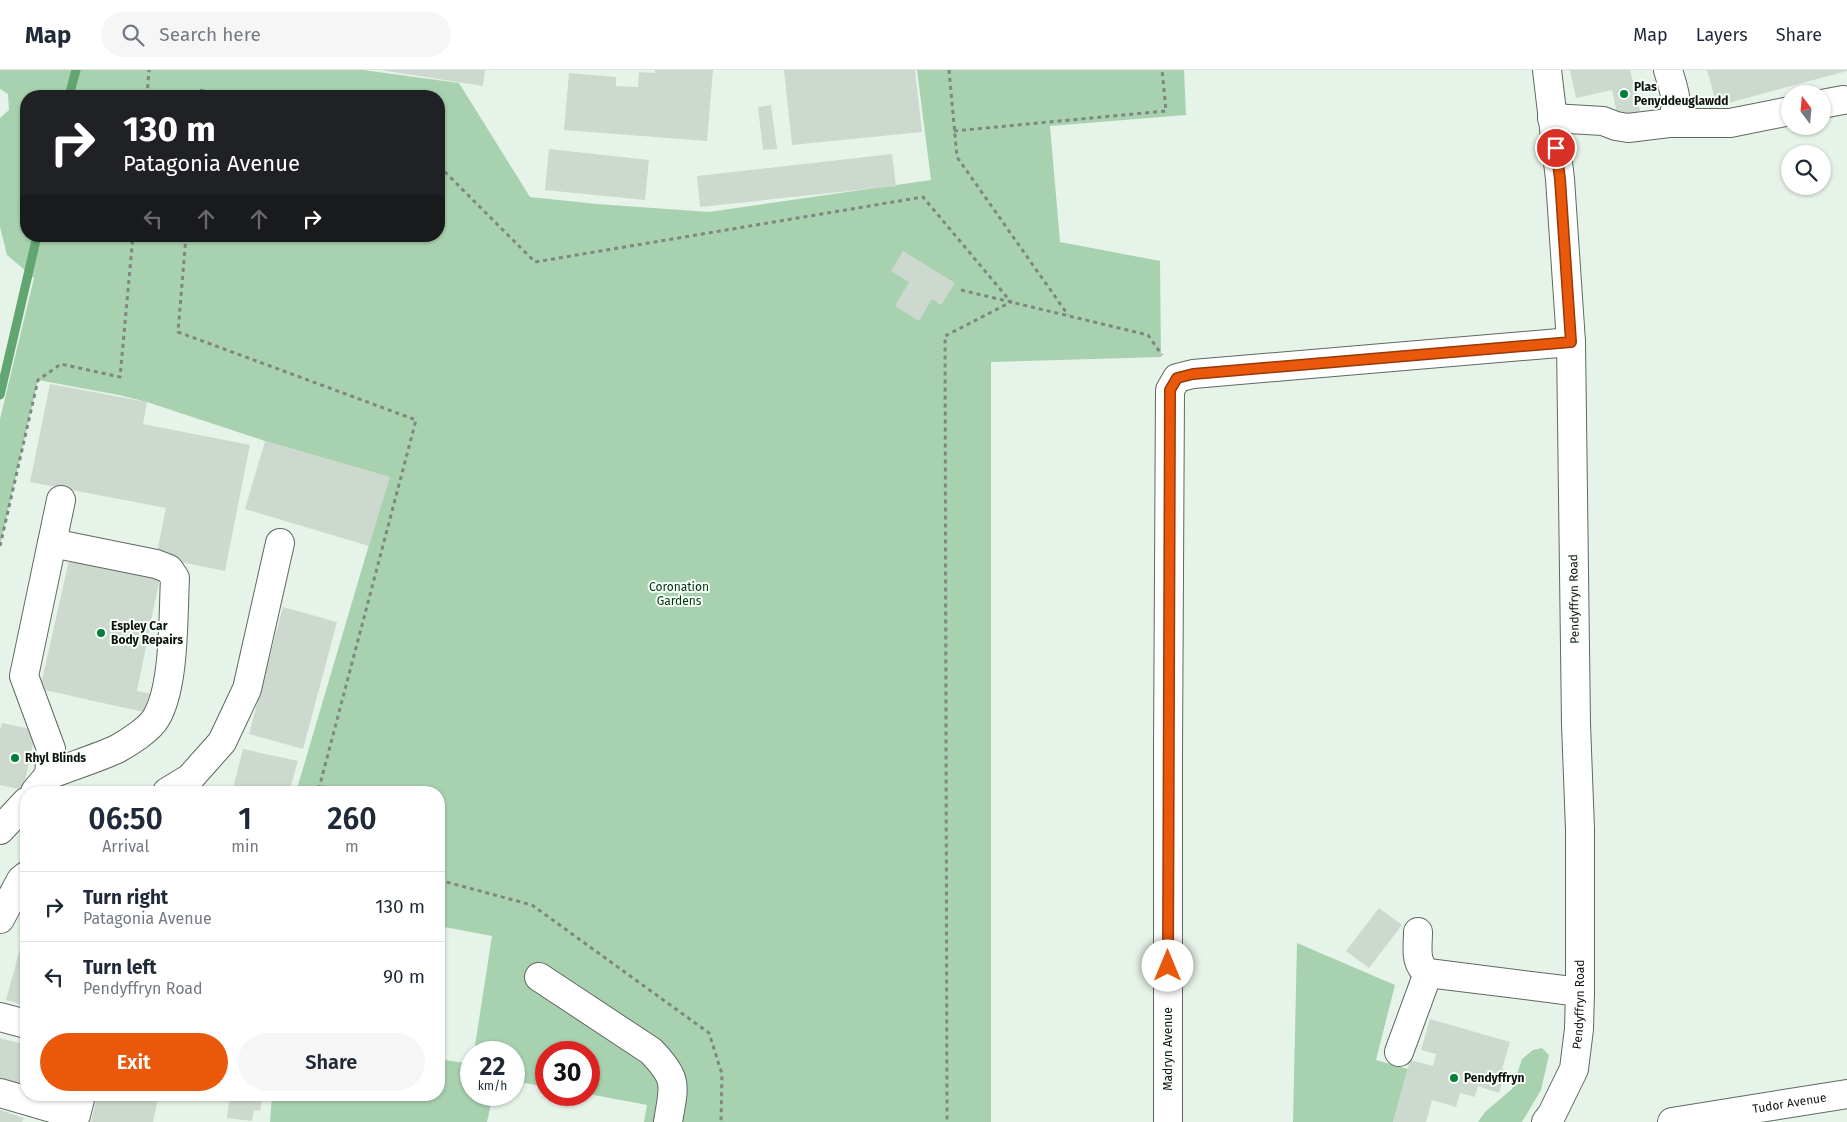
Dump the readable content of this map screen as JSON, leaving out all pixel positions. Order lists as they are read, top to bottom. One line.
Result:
{"streets":{"street":["Pendyffryn Road","Madryn Avenue","Tudor Avenue"]},"parks":["Coronation Gardens"],"places":["Plas Penyddeuglawdd","Espley Car Body Repairs","Rhyl Blinds","Pendyffryn"],"north":"top","page":{"header":"Map","search":"Search here","nav":["Map","Layers","Share"],"turn":["130 m","Patagonia Avenue"],"eta":["06:50","Arrival","1","min","260","m"],"list":[{"name":"Turn right","note":"Patagonia Avenue","value":"130 m"},{"name":"Turn left","note":"Pendyffryn Road","value":"90 m"}],"buttons":["Exit","Share"],"speed":"22 km/h","limit":"30"}}
